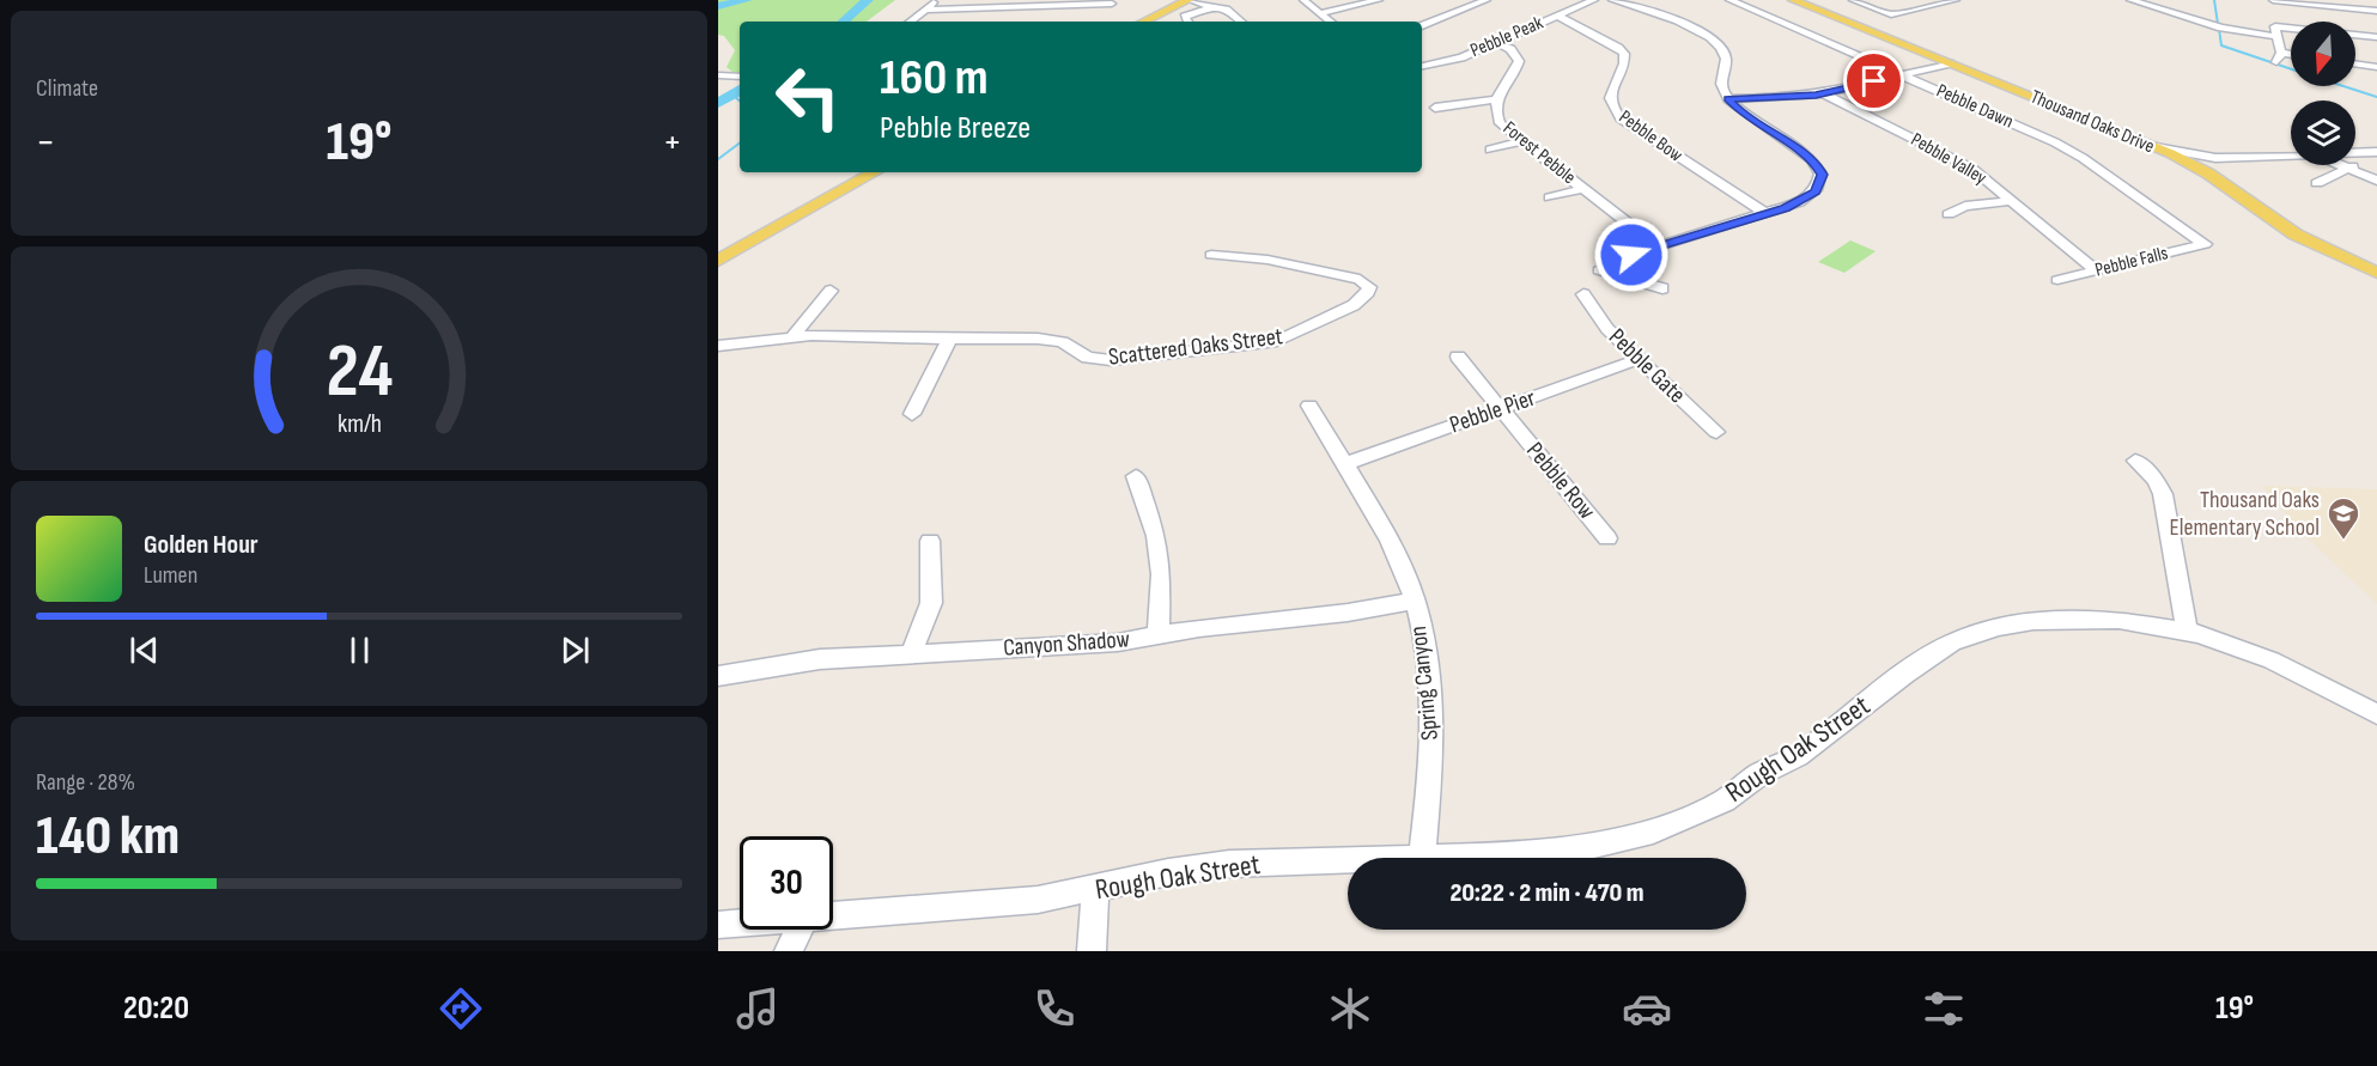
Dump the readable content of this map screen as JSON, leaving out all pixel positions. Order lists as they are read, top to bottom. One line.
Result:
{"streets":{"main road":["Thousand Oaks Drive"],"street":["Pebble Peak","Pebble Dawn","Pebble Bow","Forest Pebble","Pebble Valley","Pebble Falls","Scattered Oaks Street","Pebble Gate","Pebble Pier","Pebble Row","Canyon Shadow","Spring Canyon","Rough Oak Street"]},"crossings":[["Pebble Peak","Pebble Bow"],["Pebble Peak","Forest Pebble"],["Pebble Dawn","Pebble Falls"],["Pebble Valley","Pebble Falls"],["Pebble Gate","Pebble Pier"],["Pebble Pier","Pebble Row"],["Pebble Pier","Spring Canyon"],["Canyon Shadow","Spring Canyon"],["Spring Canyon","Rough Oak Street"]],"places":{"school or university":["Thousand Oaks Elementary School"]},"north":"bottom","page":{"tile":["Climate",["Range · 28%","140 km"]],"turn":["160 m","Pebble Breeze"],"heat":["−","19°","+"],"song":["Golden Hour","Lumen"],"limit":"30","trip":"20:22 · 2 min · 470 m","tabs":["20:20","19°"],"gauge":["24","km/h"]}}
